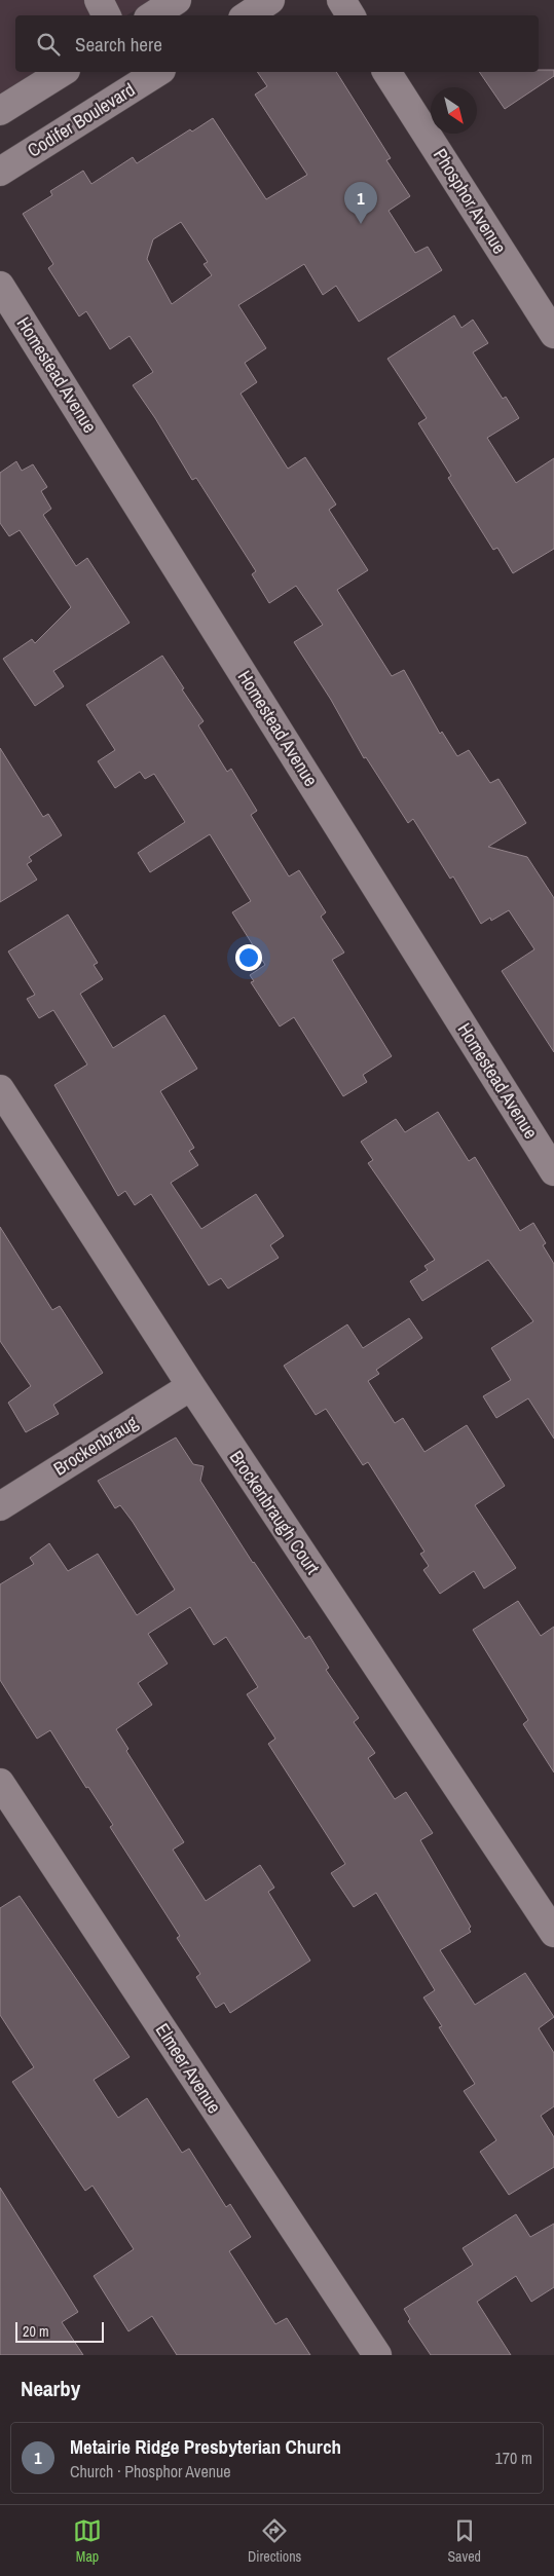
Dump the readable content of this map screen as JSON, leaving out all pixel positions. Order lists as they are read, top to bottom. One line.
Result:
{"streets":{"street":["Codifer Boulevard","Phosphor Avenue","Homestead Avenue","Brockenbraug","Brockenbraugh Court","Elmeer Avenue"]},"crossings":[["Brockenbraug","Brockenbraugh Court"]],"scale_bar":"20 m","north":"bottom right","page":{"search":"Search here","pins":"1","scale":"20 m","heading":"Nearby","list":[{"mark":"1","name":"Metairie Ridge Presbyterian Church","note":"Church · Phosphor Avenue","value":"170 m"}],"nav":["Map","Directions","Saved"]}}
